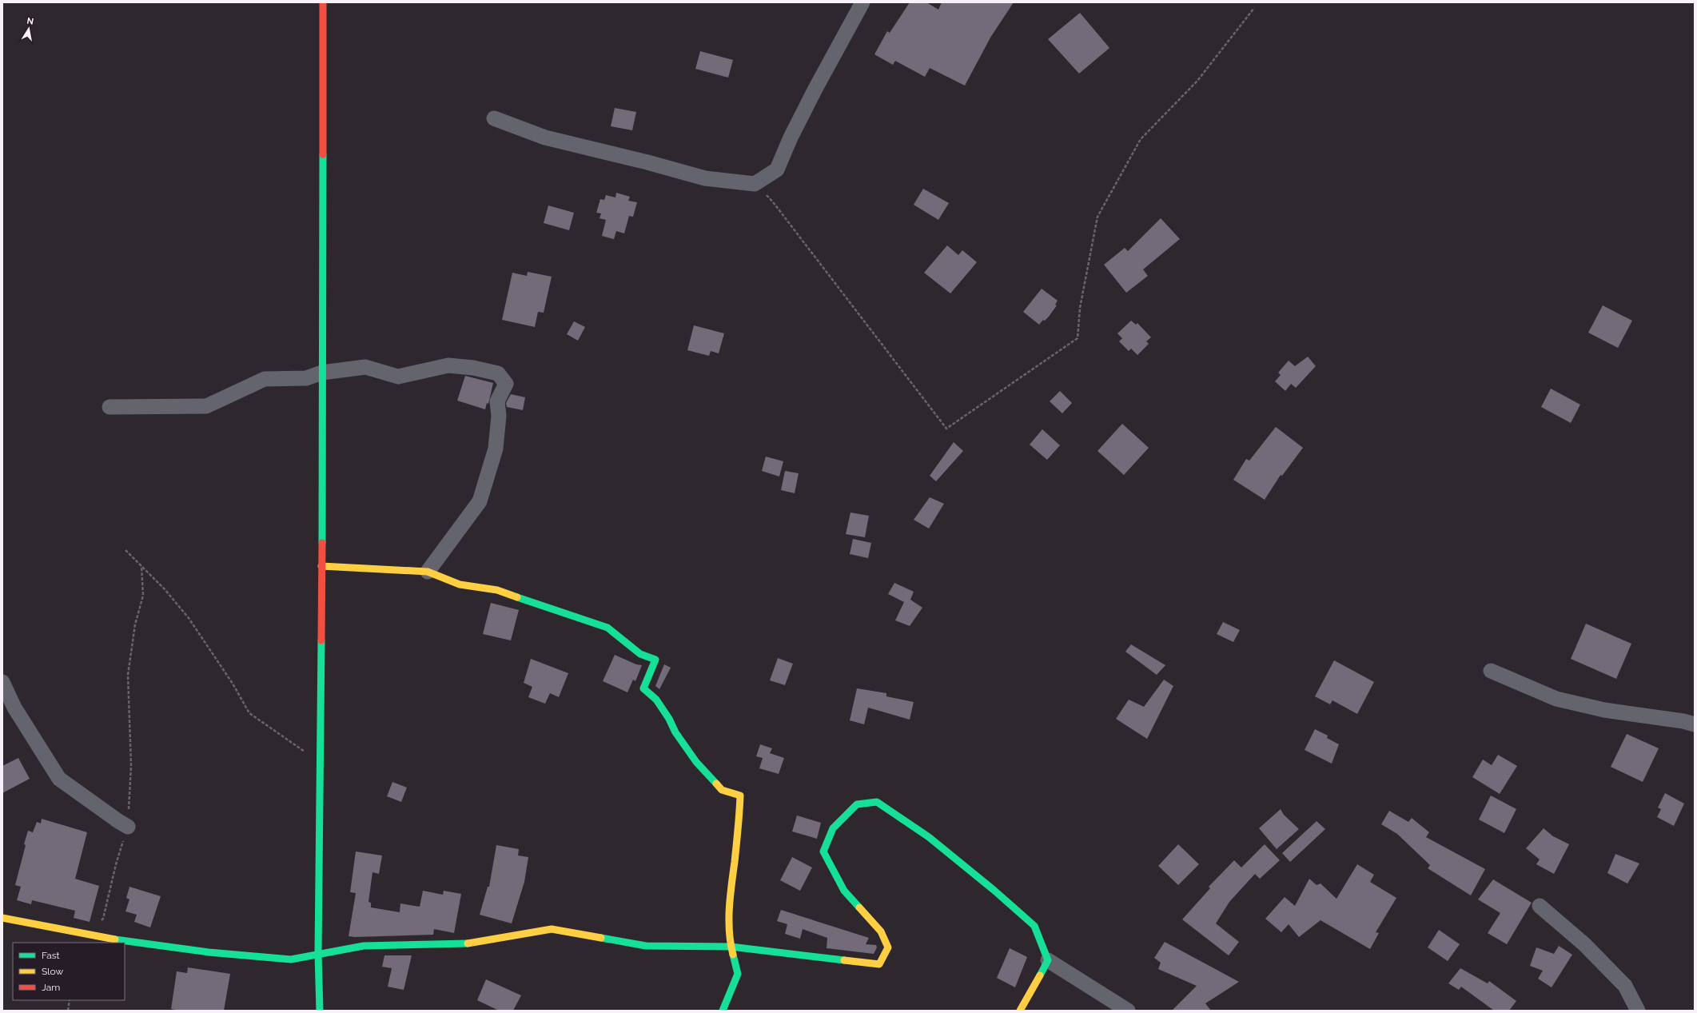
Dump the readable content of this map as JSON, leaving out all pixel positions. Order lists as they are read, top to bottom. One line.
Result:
{"legend":["Fast","Slow","Jam"],"north":"top"}
